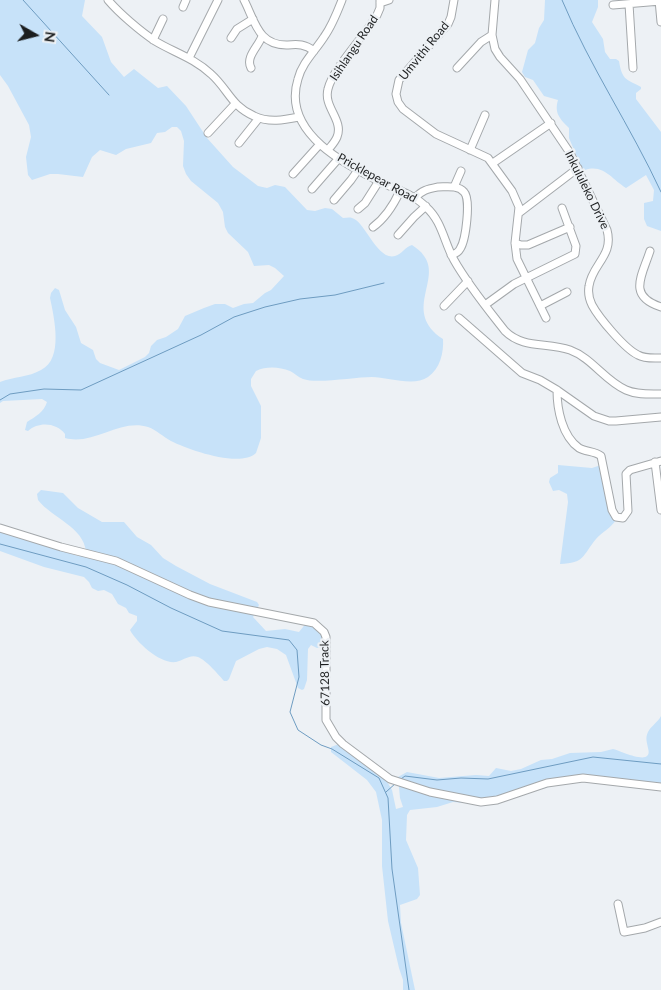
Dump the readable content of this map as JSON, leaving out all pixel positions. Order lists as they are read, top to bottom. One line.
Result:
{"streets":{"street":["Isihlangu Road","Umvithi Road","Pricklepear Road","Inkululeko Drive","67128 Track"]},"crossings":[["Isihlangu Road","Pricklepear Road"]],"north":"right"}
